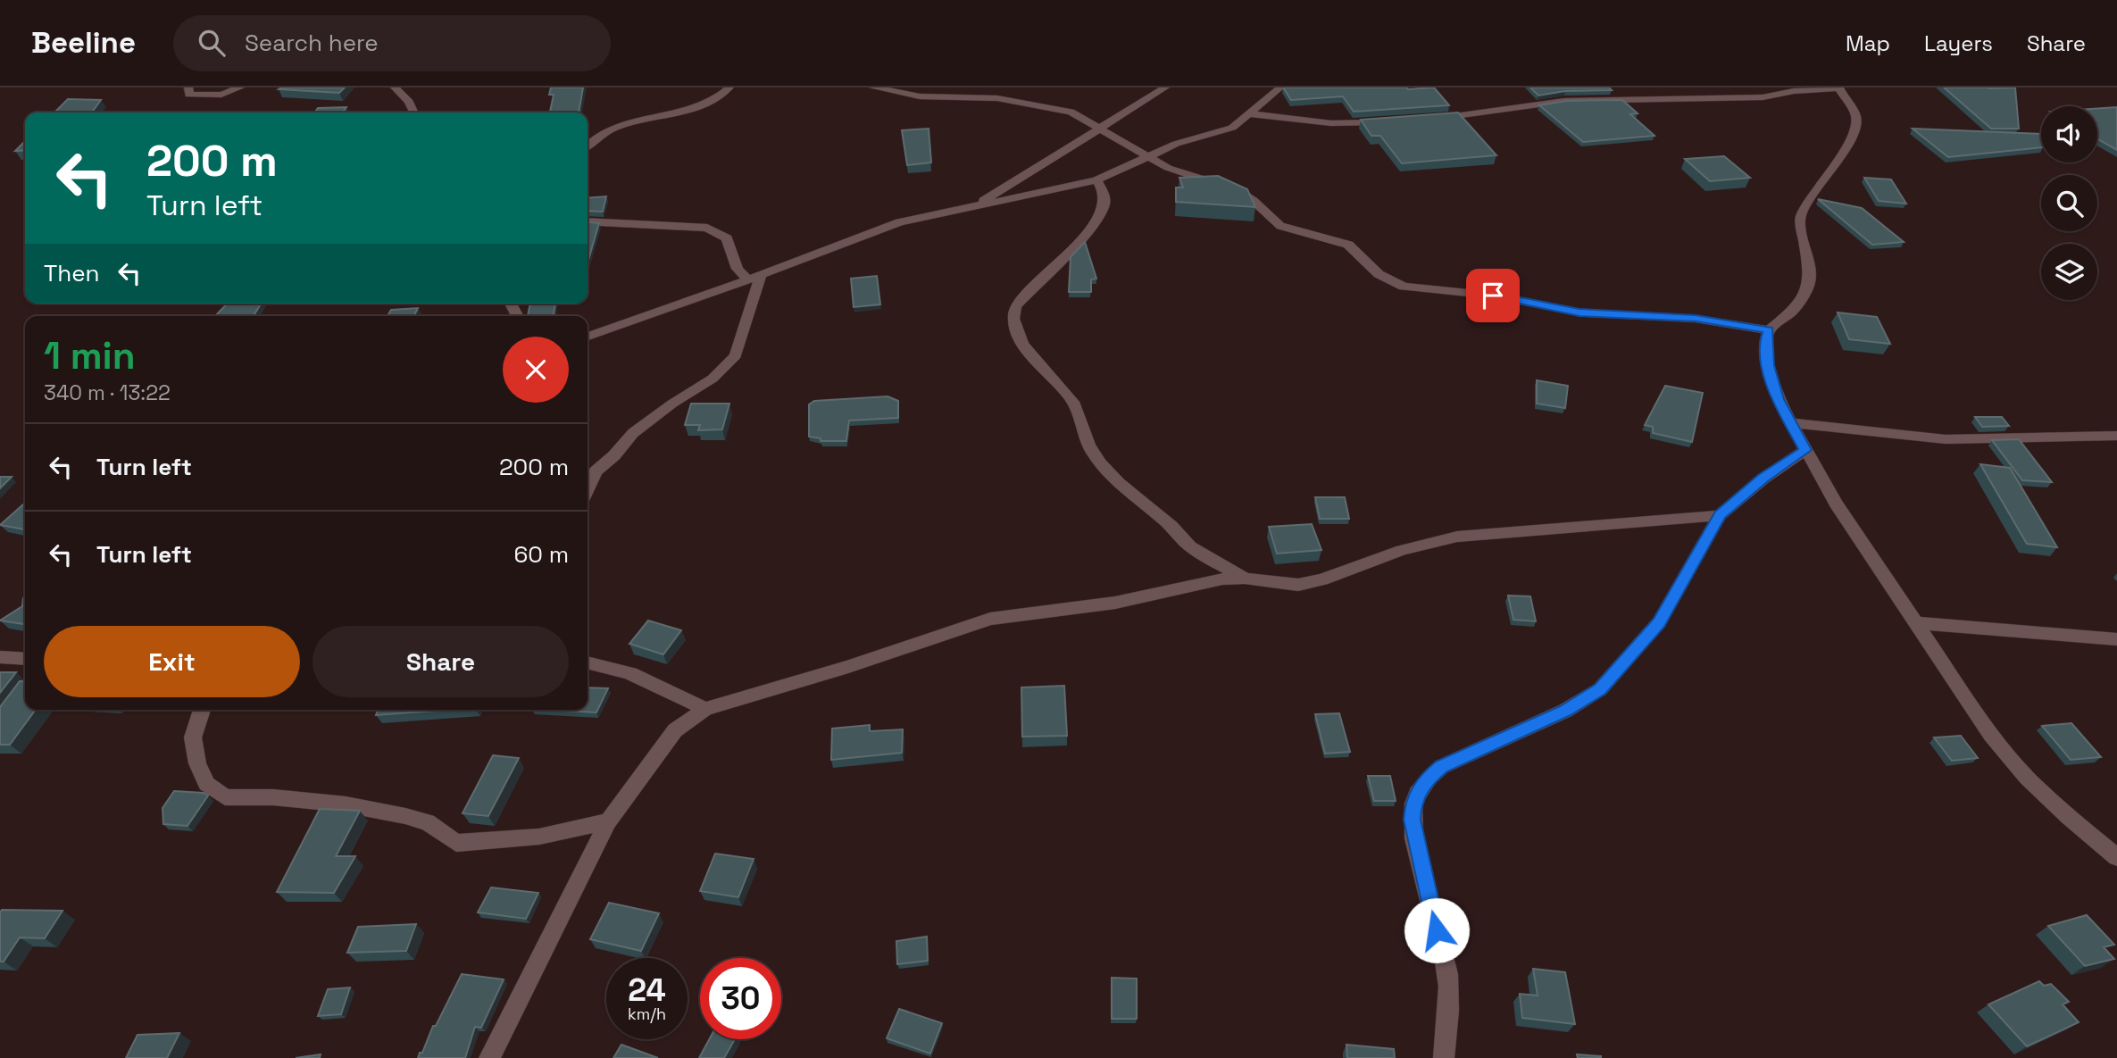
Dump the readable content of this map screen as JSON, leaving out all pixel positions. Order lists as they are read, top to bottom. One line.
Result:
{"page":{"header":"Beeline","search":"Search here","nav":["Map","Layers","Share"],"turn":["200 m","Turn left"],"then":"Then","heading":["1 min","340 m · 13:22"],"list":[{"name":"Turn left","value":"200 m"},{"name":"Turn left","value":"60 m"}],"buttons":["Exit","Share"],"speed":"24 km/h","limit":"30"}}
